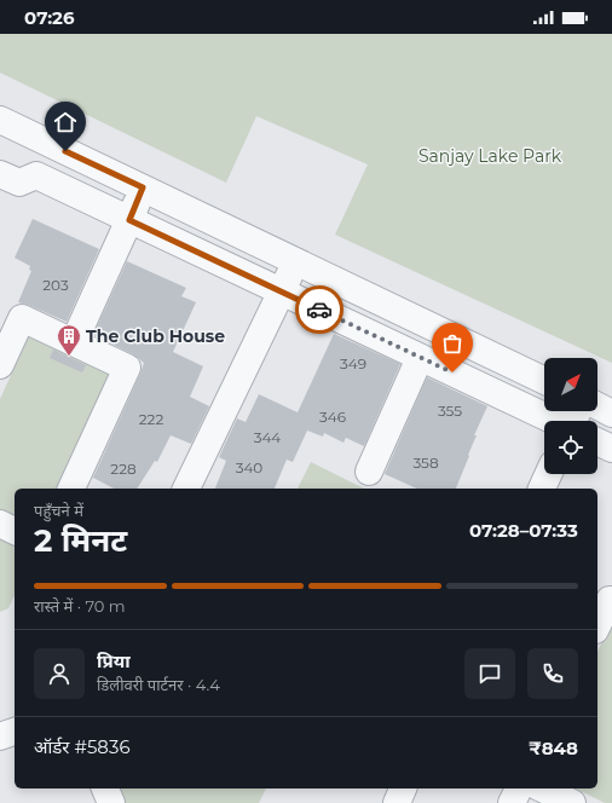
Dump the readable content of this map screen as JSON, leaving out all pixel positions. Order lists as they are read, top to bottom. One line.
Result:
{"parks":["Sanjay Lake Park"],"places":{"building":["The Club House"]},"house_numbers":["203","349","355","346","222","344","358","340","228"],"north":"top right","page":{"status":"07:26","heading":["2 मिनट","पहुँचने में","07:28–07:33"],"panel":["प्रिया","डिलीवरी पार्टनर · 4.4","ऑर्डर #5836","₹848"],"bar":"रास्ते में · 70 m"}}
